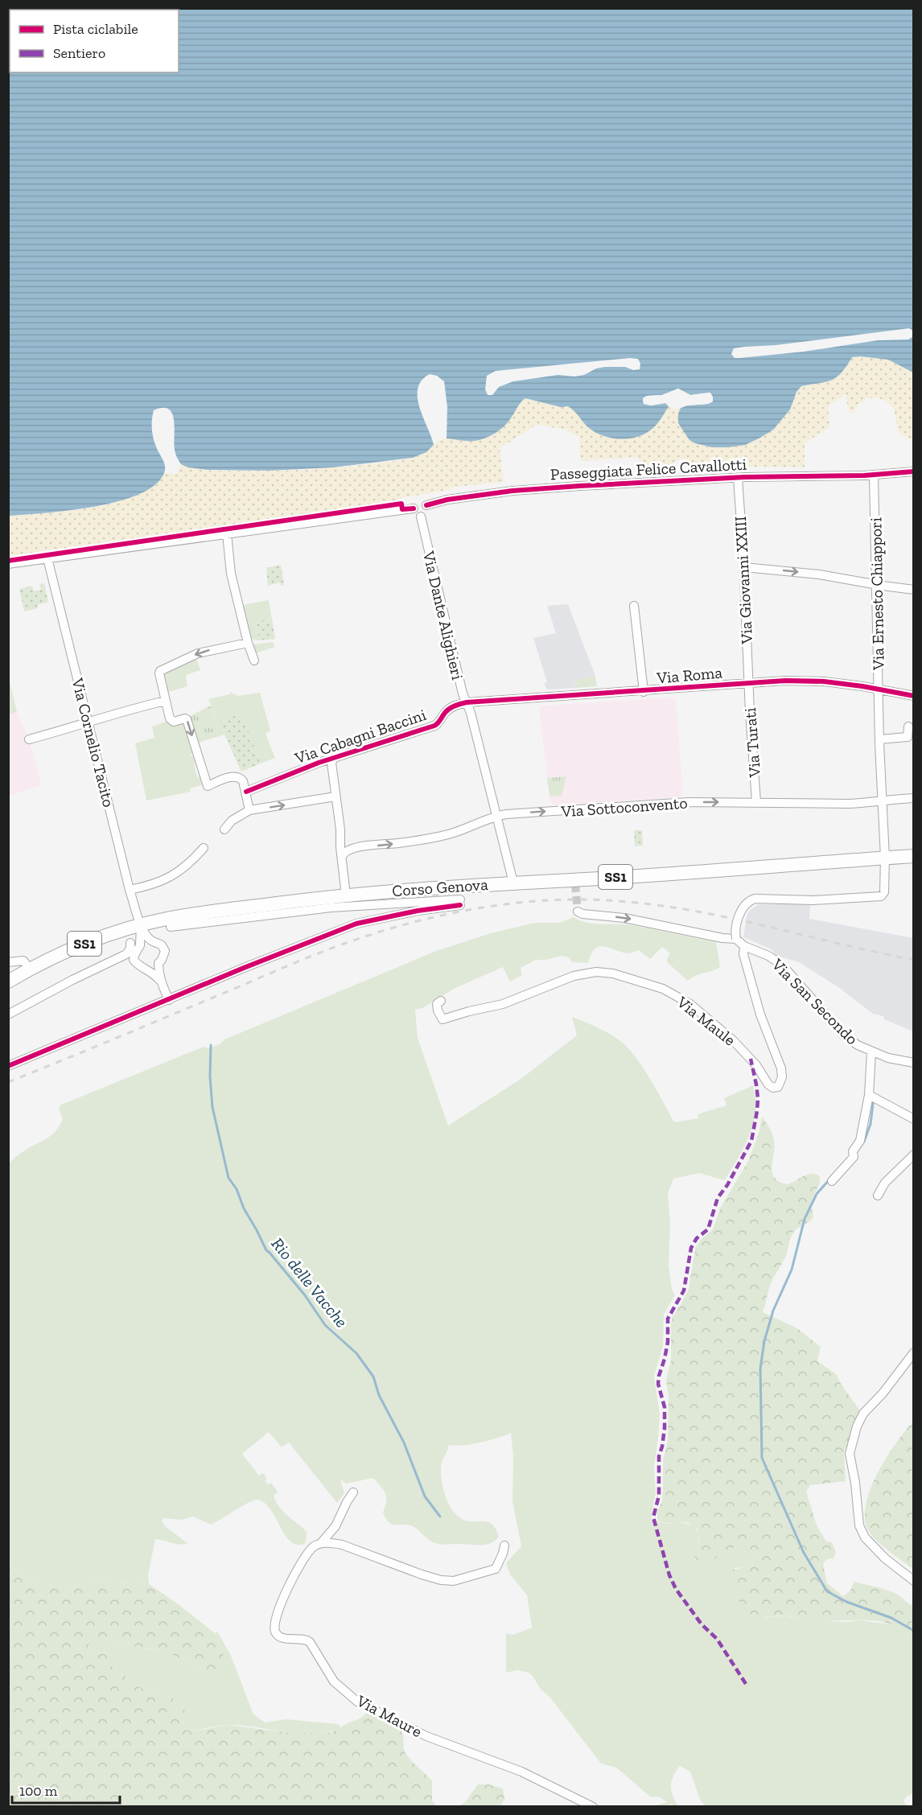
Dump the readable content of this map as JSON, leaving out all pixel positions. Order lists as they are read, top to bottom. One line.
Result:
{"streets":{"main road":["SS1","Corso Genova"],"street":["Passeggiata Felice Cavallotti","Via Giovanni XXIII","Via Ernesto Chiappori","Via Dante Alighieri","Via Roma","Via Cabagni Baccini","Via Cornelio Tacito","Via Turati","Via Sottoconvento","Via San Secondo","Via Maule","Via Maure"]},"crossings":[["Passeggiata Felice Cavallotti","Via Giovanni XXIII"],["Passeggiata Felice Cavallotti","Via Ernesto Chiappori"],["Passeggiata Felice Cavallotti","Via Dante Alighieri"],["Via Giovanni XXIII","Via Roma"],["Via Giovanni XXIII","Via Turati"],["Via Ernesto Chiappori","Via Roma"],["Via Ernesto Chiappori","Via Sottoconvento"],["Via Ernesto Chiappori","SS1"],["Via Ernesto Chiappori","Corso Genova"],["Via Ernesto Chiappori","Via San Secondo"],["Via Dante Alighieri","Via Roma"],["Via Dante Alighieri","Via Cabagni Baccini"],["Via Dante Alighieri","Via Sottoconvento"],["Via Dante Alighieri","Corso Genova"],["Via Roma","Via Cabagni Baccini"],["Via Roma","Via Turati"],["Via Cabagni Baccini","Via Sottoconvento"],["Via Cabagni Baccini","Corso Genova"],["Via Cornelio Tacito","Corso Genova"],["Via Turati","Via Sottoconvento"],["SS1","Corso Genova"],["Via San Secondo","Via Maule"]],"water":["Rio delle Vacche"],"legend":["Pista ciclabile","Sentiero"],"scale_bar":"100 m"}
